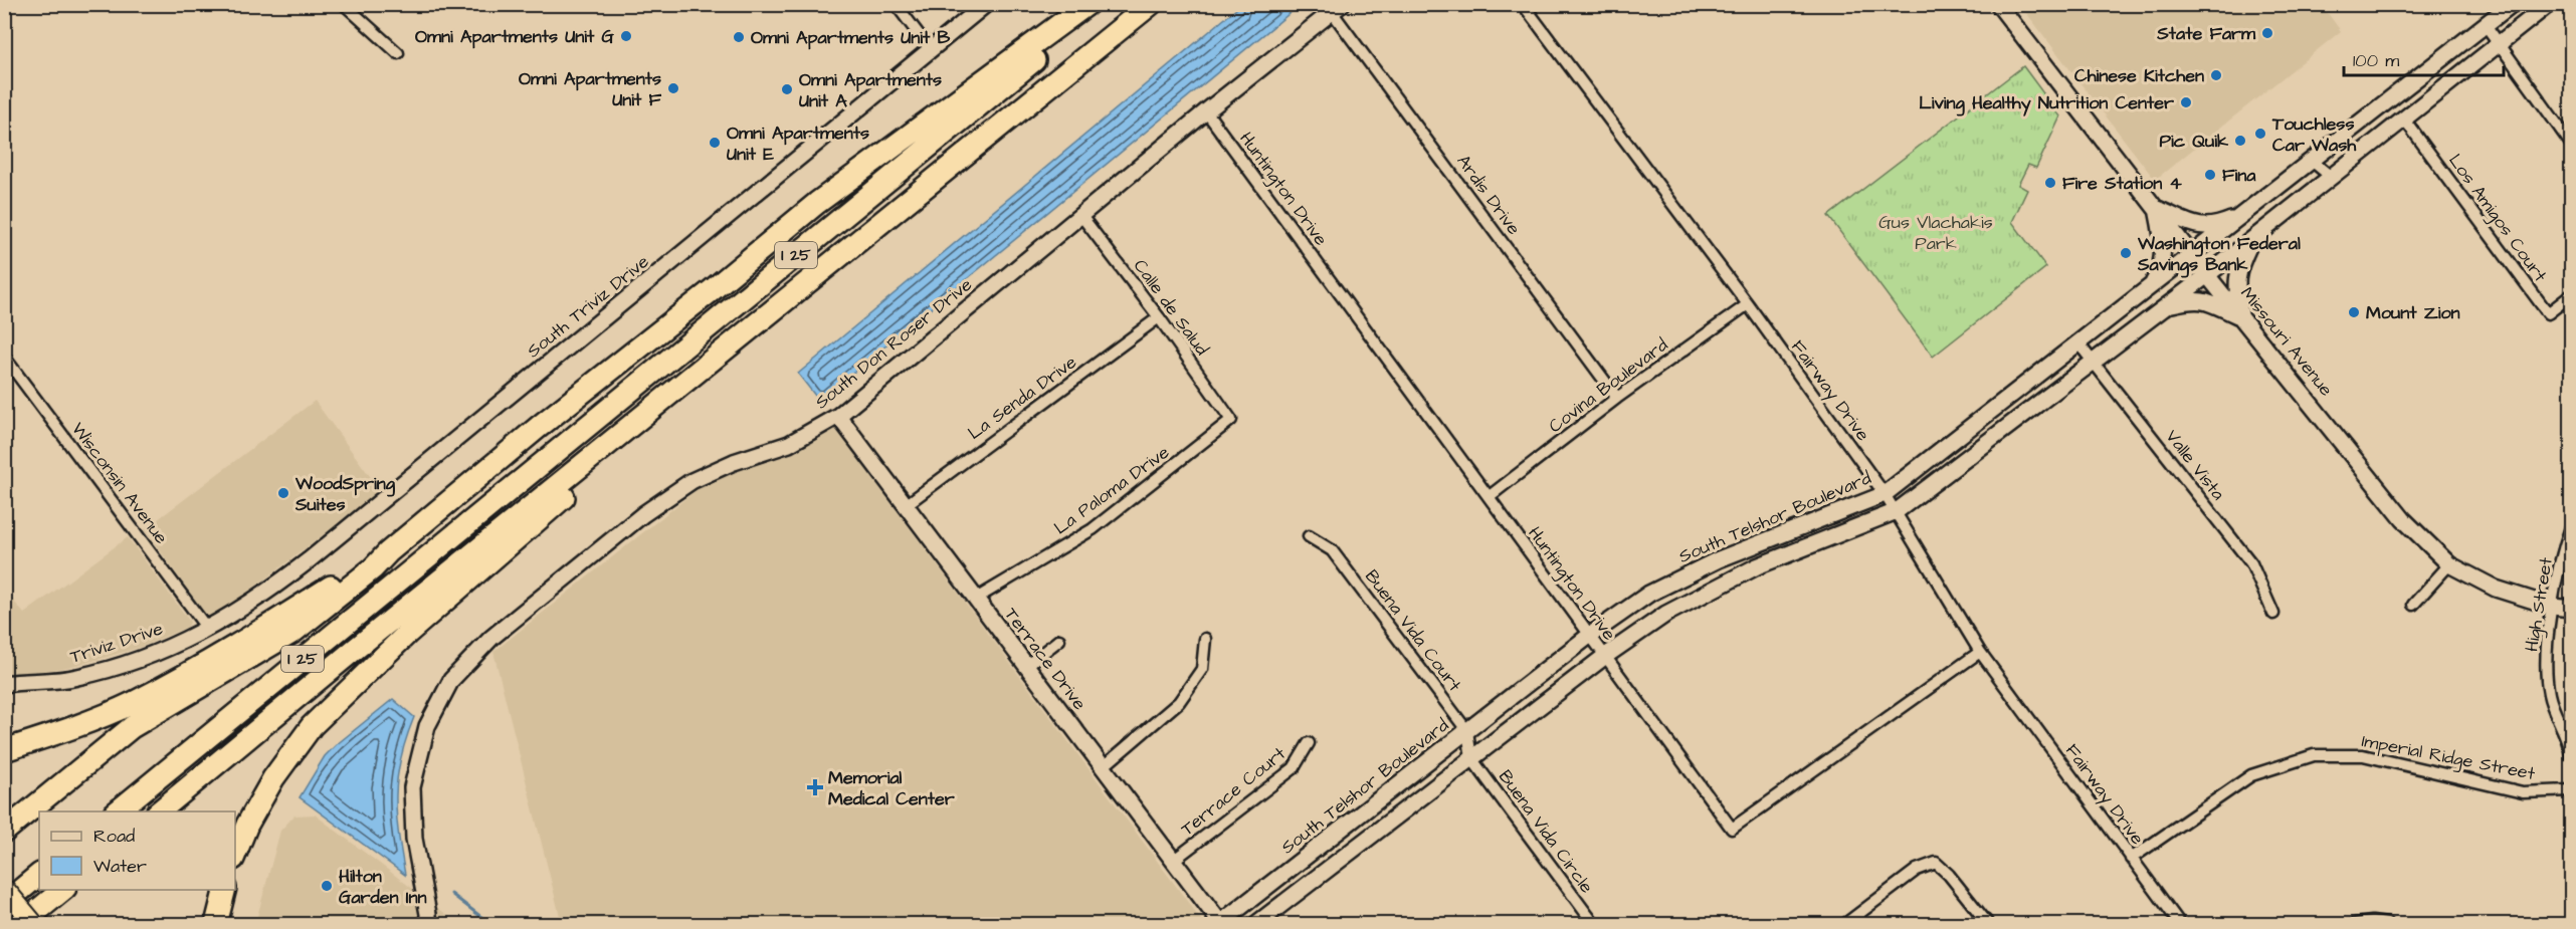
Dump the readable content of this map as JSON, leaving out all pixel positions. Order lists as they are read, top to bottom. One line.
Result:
{"streets":{"highway":["I 25"],"main road":["South Triviz Drive","Missouri Avenue","South Don Roser Drive","South Telshor Boulevard","Triviz Drive","Terrace Drive"],"street":["Huntington Drive","Ardis Drive","Los Amigos Court","Calle de Salud","Covina Boulevard","Fairway Drive","La Senda Drive","Valle Vista","Wisconsin Avenue","La Paloma Drive","High Street","Buena Vida Court","Imperial Ridge Street","Terrace Court","Buena Vida Circle"]},"crossings":[["Huntington Drive","South Don Roser Drive"],["Huntington Drive","Covina Boulevard"],["Huntington Drive","Fairway Drive"],["Huntington Drive","South Telshor Boulevard"],["Ardis Drive","South Don Roser Drive"],["Ardis Drive","Covina Boulevard"],["South Triviz Drive","Wisconsin Avenue"],["South Triviz Drive","Triviz Drive"],["Calle de Salud","South Don Roser Drive"],["Calle de Salud","La Senda Drive"],["Calle de Salud","La Paloma Drive"],["Missouri Avenue","South Telshor Boulevard"],["Missouri Avenue","High Street"],["South Don Roser Drive","Terrace Drive"],["Covina Boulevard","Fairway Drive"],["Fairway Drive","South Telshor Boulevard"],["Fairway Drive","Imperial Ridge Street"],["La Senda Drive","Terrace Drive"],["Valle Vista","South Telshor Boulevard"],["Wisconsin Avenue","Triviz Drive"],["La Paloma Drive","Terrace Drive"],["South Telshor Boulevard","Buena Vida Court"],["South Telshor Boulevard","Terrace Drive"],["Buena Vida Court","Buena Vida Circle"],["Terrace Drive","Terrace Court"]],"parks":["Gus Vlachakis Park"],"places":{"other":["State Farm","Omni Apartments Unit G","Omni Apartments Unit B","Chinese Kitchen","Omni Apartments Unit F","Omni Apartments Unit A","Living Healthy Nutrition Center","Touchless Car Wash","Pic Quik","Omni Apartments Unit E","Fina","Fire Station 4","Washington Federal Savings Bank","Mount Zion","WoodSpring Suites","Hilton Garden Inn"],"health":["Memorial Medical Center"]},"legend":["Road","Water"],"scale_bar":"100 m"}
